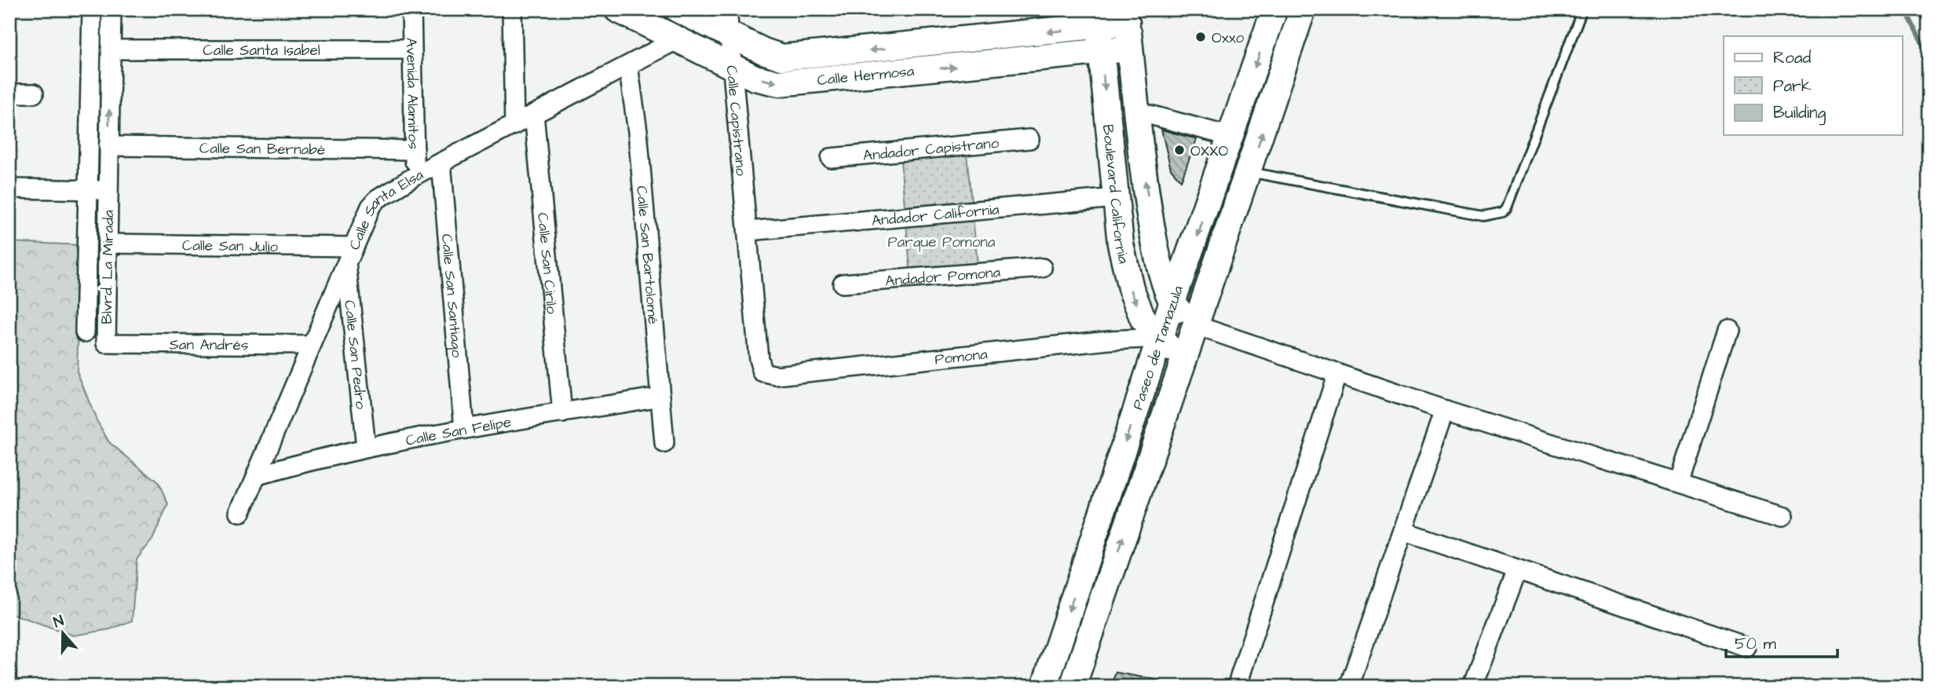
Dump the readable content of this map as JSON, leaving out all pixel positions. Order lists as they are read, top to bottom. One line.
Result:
{"streets":{"street":["Calle Santa Isabel","Calle Hermosa","Avenida Alamitos","Calle Capistrano","Calle San Bernabé","Andador Capistrano","Boulevard California","Calle Santa Elsa","Andador California","Calle San Julio","Calle San Bartolomé","Calle San Cirilo","Blvrd. La Mirada","Andador Pomona","Calle San Santiago","San Andrés","Paseo de Tamazula","Calle San Pedro","Pomona","Calle San Felipe"]},"crossings":[["Calle Santa Isabel","Avenida Alamitos"],["Calle Santa Isabel","Blvrd. La Mirada"],["Calle Hermosa","Calle Capistrano"],["Calle Hermosa","Boulevard California"],["Calle Hermosa","Calle Santa Elsa"],["Avenida Alamitos","Calle San Bernabé"],["Avenida Alamitos","Calle Santa Elsa"],["Calle Capistrano","Andador California"],["Calle Capistrano","Pomona"],["Calle San Bernabé","Blvrd. La Mirada"],["Boulevard California","Andador California"],["Boulevard California","Paseo de Tamazula"],["Boulevard California","Pomona"],["Calle Santa Elsa","Calle San Julio"],["Calle Santa Elsa","Calle San Bartolomé"],["Calle Santa Elsa","Calle San Cirilo"],["Calle Santa Elsa","Calle San Santiago"],["Calle Santa Elsa","San Andrés"],["Calle Santa Elsa","Calle San Pedro"],["Calle Santa Elsa","Calle San Felipe"],["Calle San Julio","Blvrd. La Mirada"],["Calle San Julio","Calle San Pedro"],["Calle San Bartolomé","Calle San Felipe"],["Calle San Cirilo","Calle San Felipe"],["Blvrd. La Mirada","San Andrés"],["Calle San Santiago","Calle San Felipe"],["Paseo de Tamazula","Pomona"],["Calle San Pedro","Calle San Felipe"]],"parks":["Parque Pomona"],"places":["Oxxo","OXXO"],"legend":["Road","Park","Building"],"scale_bar":"50 m","north":"top"}
